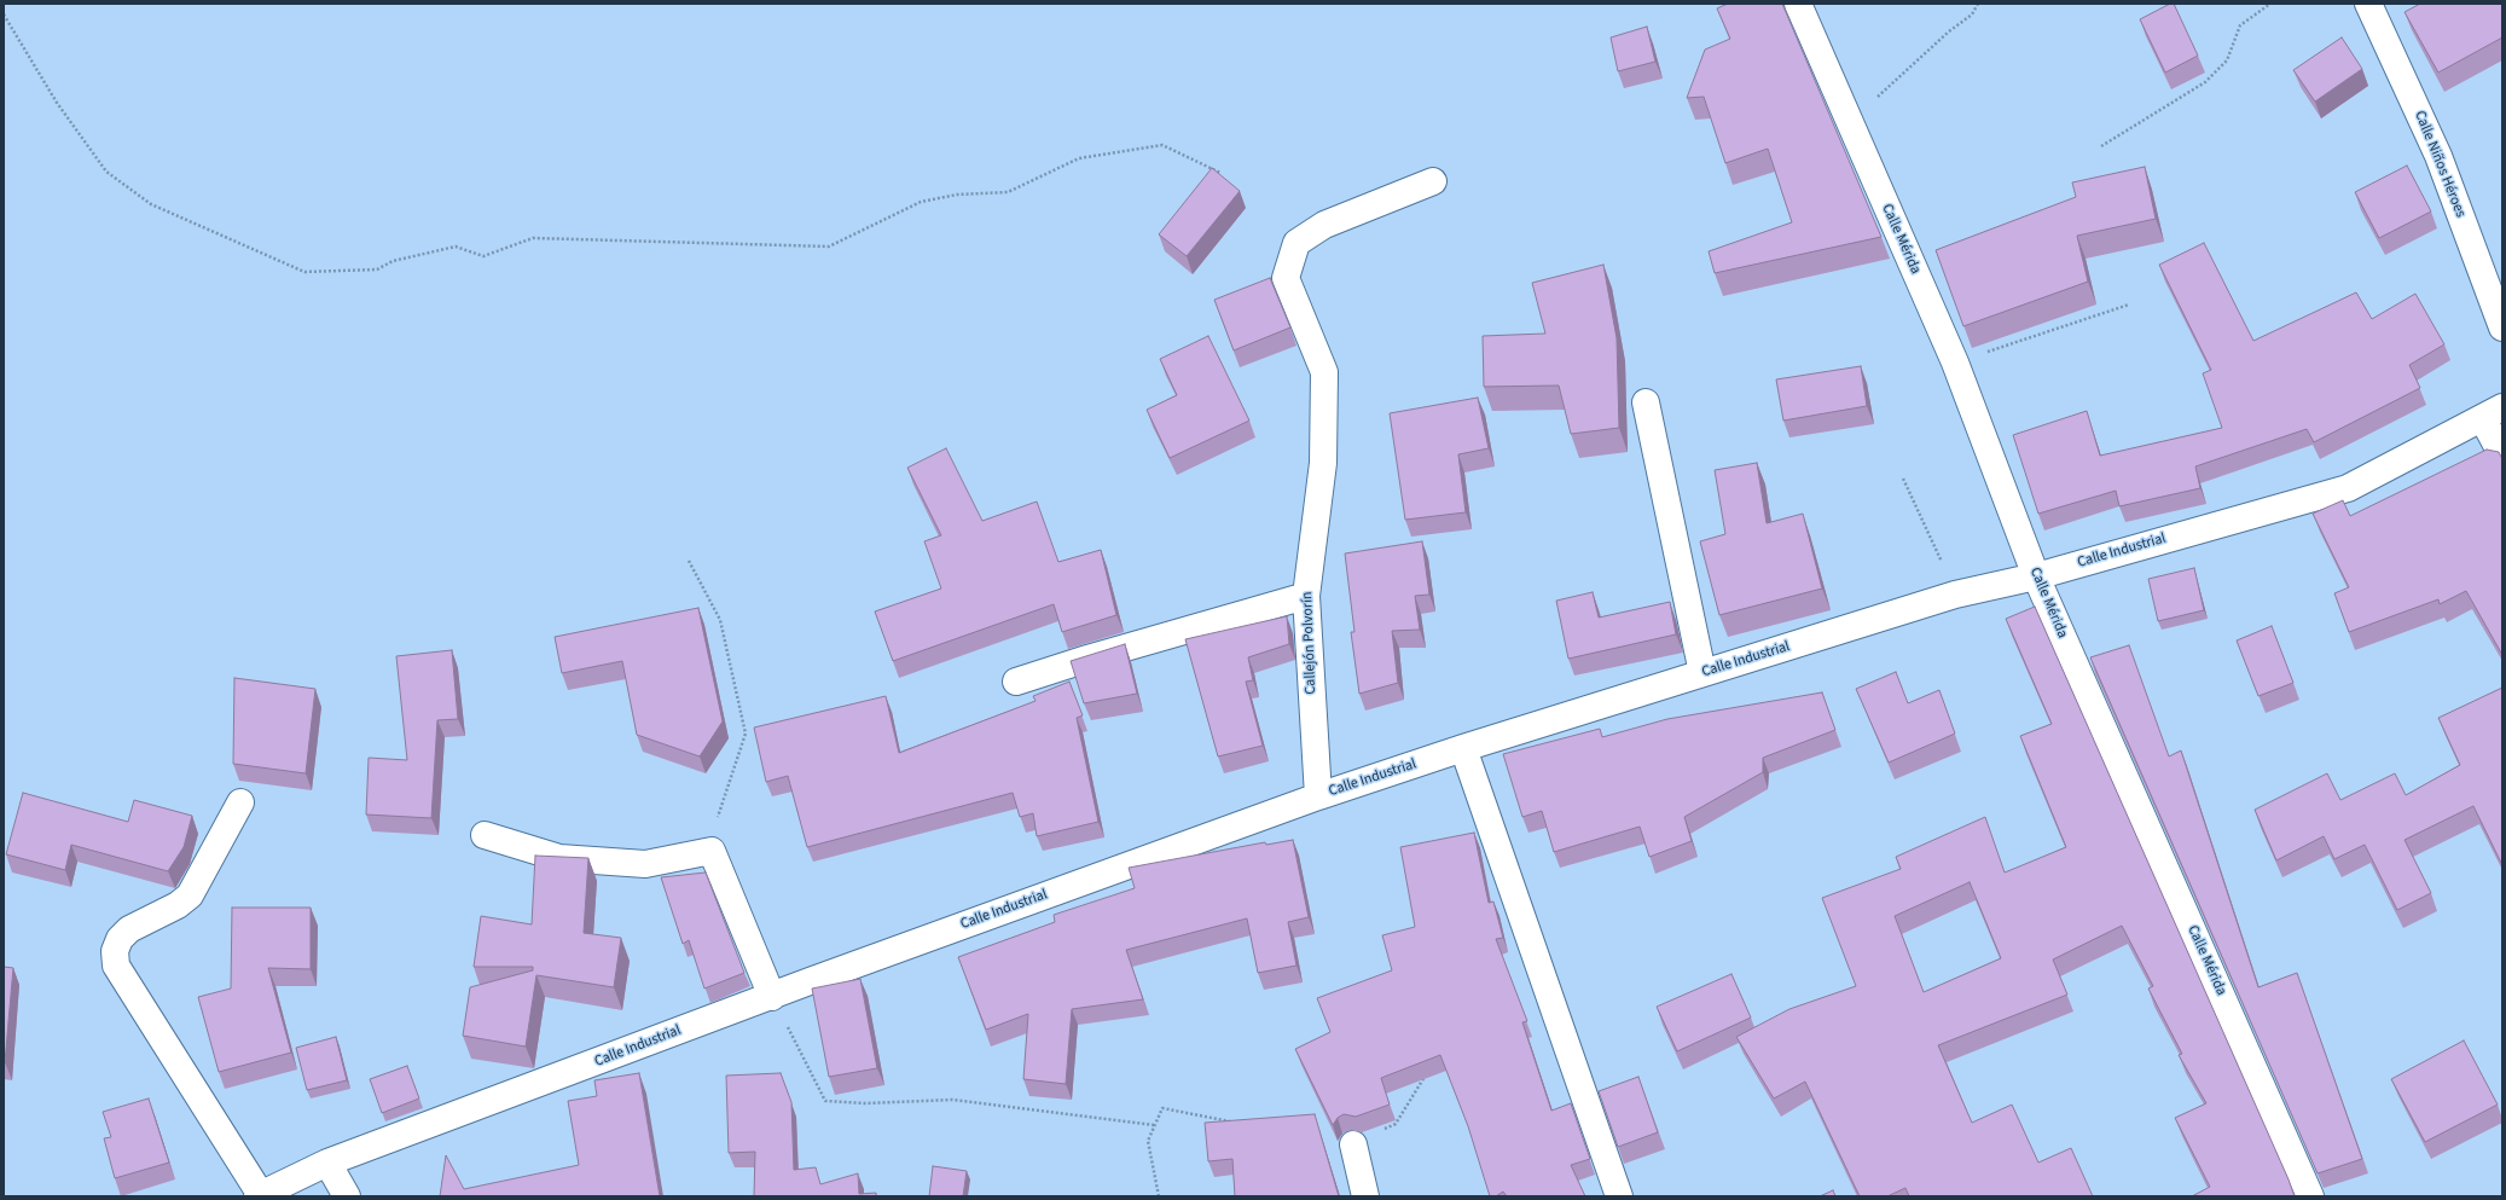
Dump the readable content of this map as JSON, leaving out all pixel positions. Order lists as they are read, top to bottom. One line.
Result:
{"streets":{"street":["Calle Niños Héroes","Calle Mérida","Calle Industrial","Callejón Polvorín"]},"crossings":[["Calle Mérida","Calle Industrial"],["Calle Industrial","Callejón Polvorín"]]}
